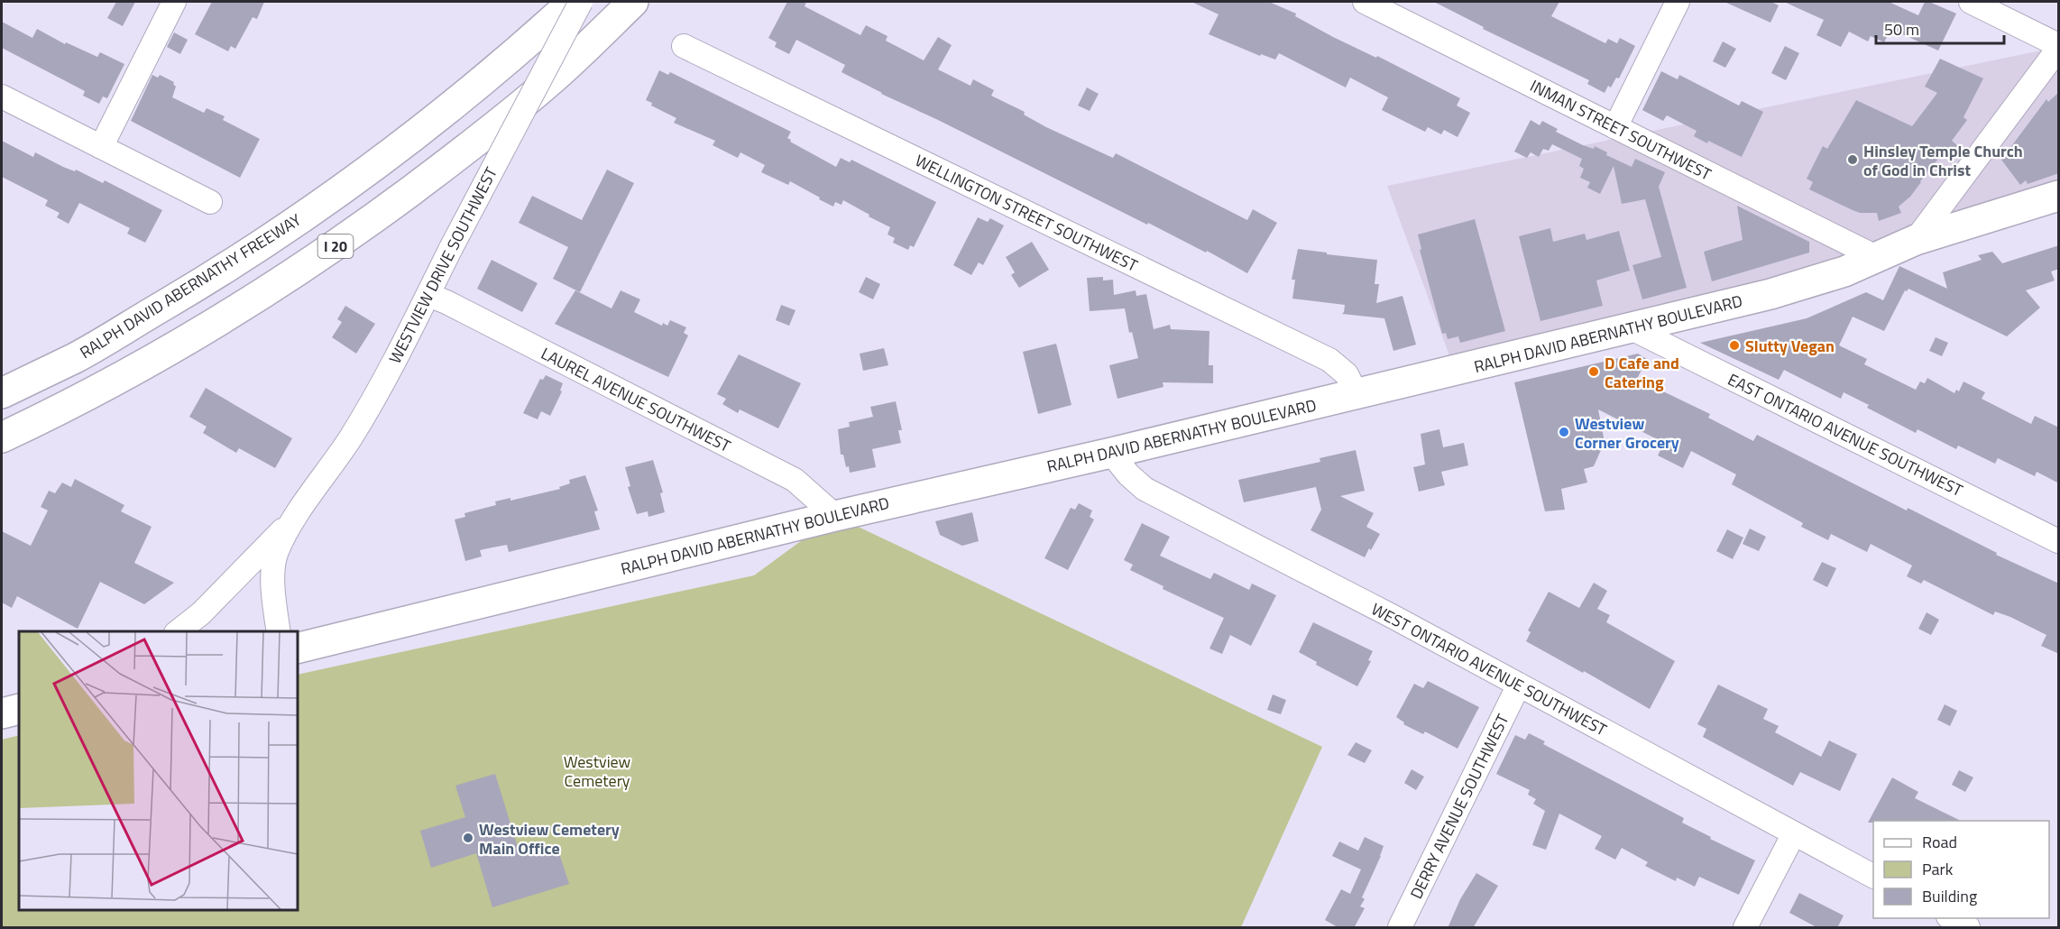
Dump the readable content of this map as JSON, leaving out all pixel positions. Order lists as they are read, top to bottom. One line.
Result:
{"streets":{"main road":["I 20","RALPH DAVID ABERNATHY FREEWAY","RALPH DAVID ABERNATHY BOULEVARD"],"street":["INMAN STREET SOUTHWEST","WELLINGTON STREET SOUTHWEST","WESTVIEW DRIVE SOUTHWEST","LAUREL AVENUE SOUTHWEST","EAST ONTARIO AVENUE SOUTHWEST","WEST ONTARIO AVENUE SOUTHWEST","DERRY AVENUE SOUTHWEST"]},"crossings":[["INMAN STREET SOUTHWEST","RALPH DAVID ABERNATHY BOULEVARD"],["WELLINGTON STREET SOUTHWEST","RALPH DAVID ABERNATHY BOULEVARD"],["WESTVIEW DRIVE SOUTHWEST","LAUREL AVENUE SOUTHWEST"],["RALPH DAVID ABERNATHY BOULEVARD","LAUREL AVENUE SOUTHWEST"],["RALPH DAVID ABERNATHY BOULEVARD","EAST ONTARIO AVENUE SOUTHWEST"],["RALPH DAVID ABERNATHY BOULEVARD","WEST ONTARIO AVENUE SOUTHWEST"],["WEST ONTARIO AVENUE SOUTHWEST","DERRY AVENUE SOUTHWEST"]],"parks":["Westview Cemetery"],"places":["Hinsley Temple Church of God in Christ","Slutty Vegan","D Cafe and Catering","Westview Corner Grocery","Westview Cemetery Main Office"],"legend":["Road","Park","Building"],"scale_bar":"50 m"}
